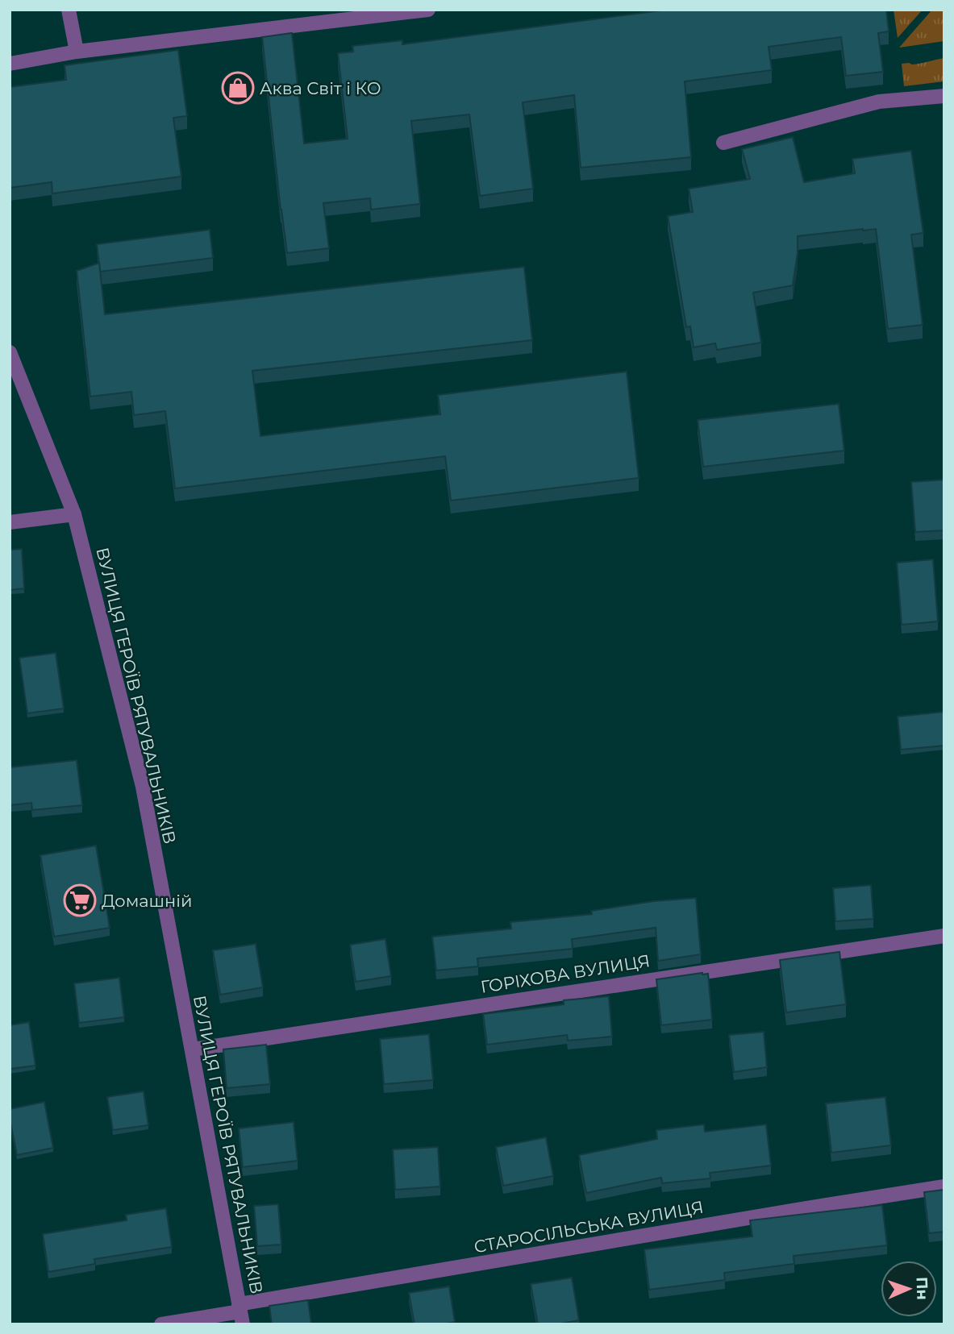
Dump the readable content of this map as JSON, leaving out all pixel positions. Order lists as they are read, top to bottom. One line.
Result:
{"streets":{"street":["ВУЛИЦЯ ГЕРОЇВ РЯТУВАЛЬНИКІВ","ГОРІХОВА ВУЛИЦЯ","СТАРОСІЛЬСЬКА ВУЛИЦЯ"]},"crossings":[["ВУЛИЦЯ ГЕРОЇВ РЯТУВАЛЬНИКІВ","ГОРІХОВА ВУЛИЦЯ"],["ВУЛИЦЯ ГЕРОЇВ РЯТУВАЛЬНИКІВ","СТАРОСІЛЬСЬКА ВУЛИЦЯ"]],"places":{"shop":["Аква Світ і КО"],"supermarket":["Домашній"]},"north":"right"}
